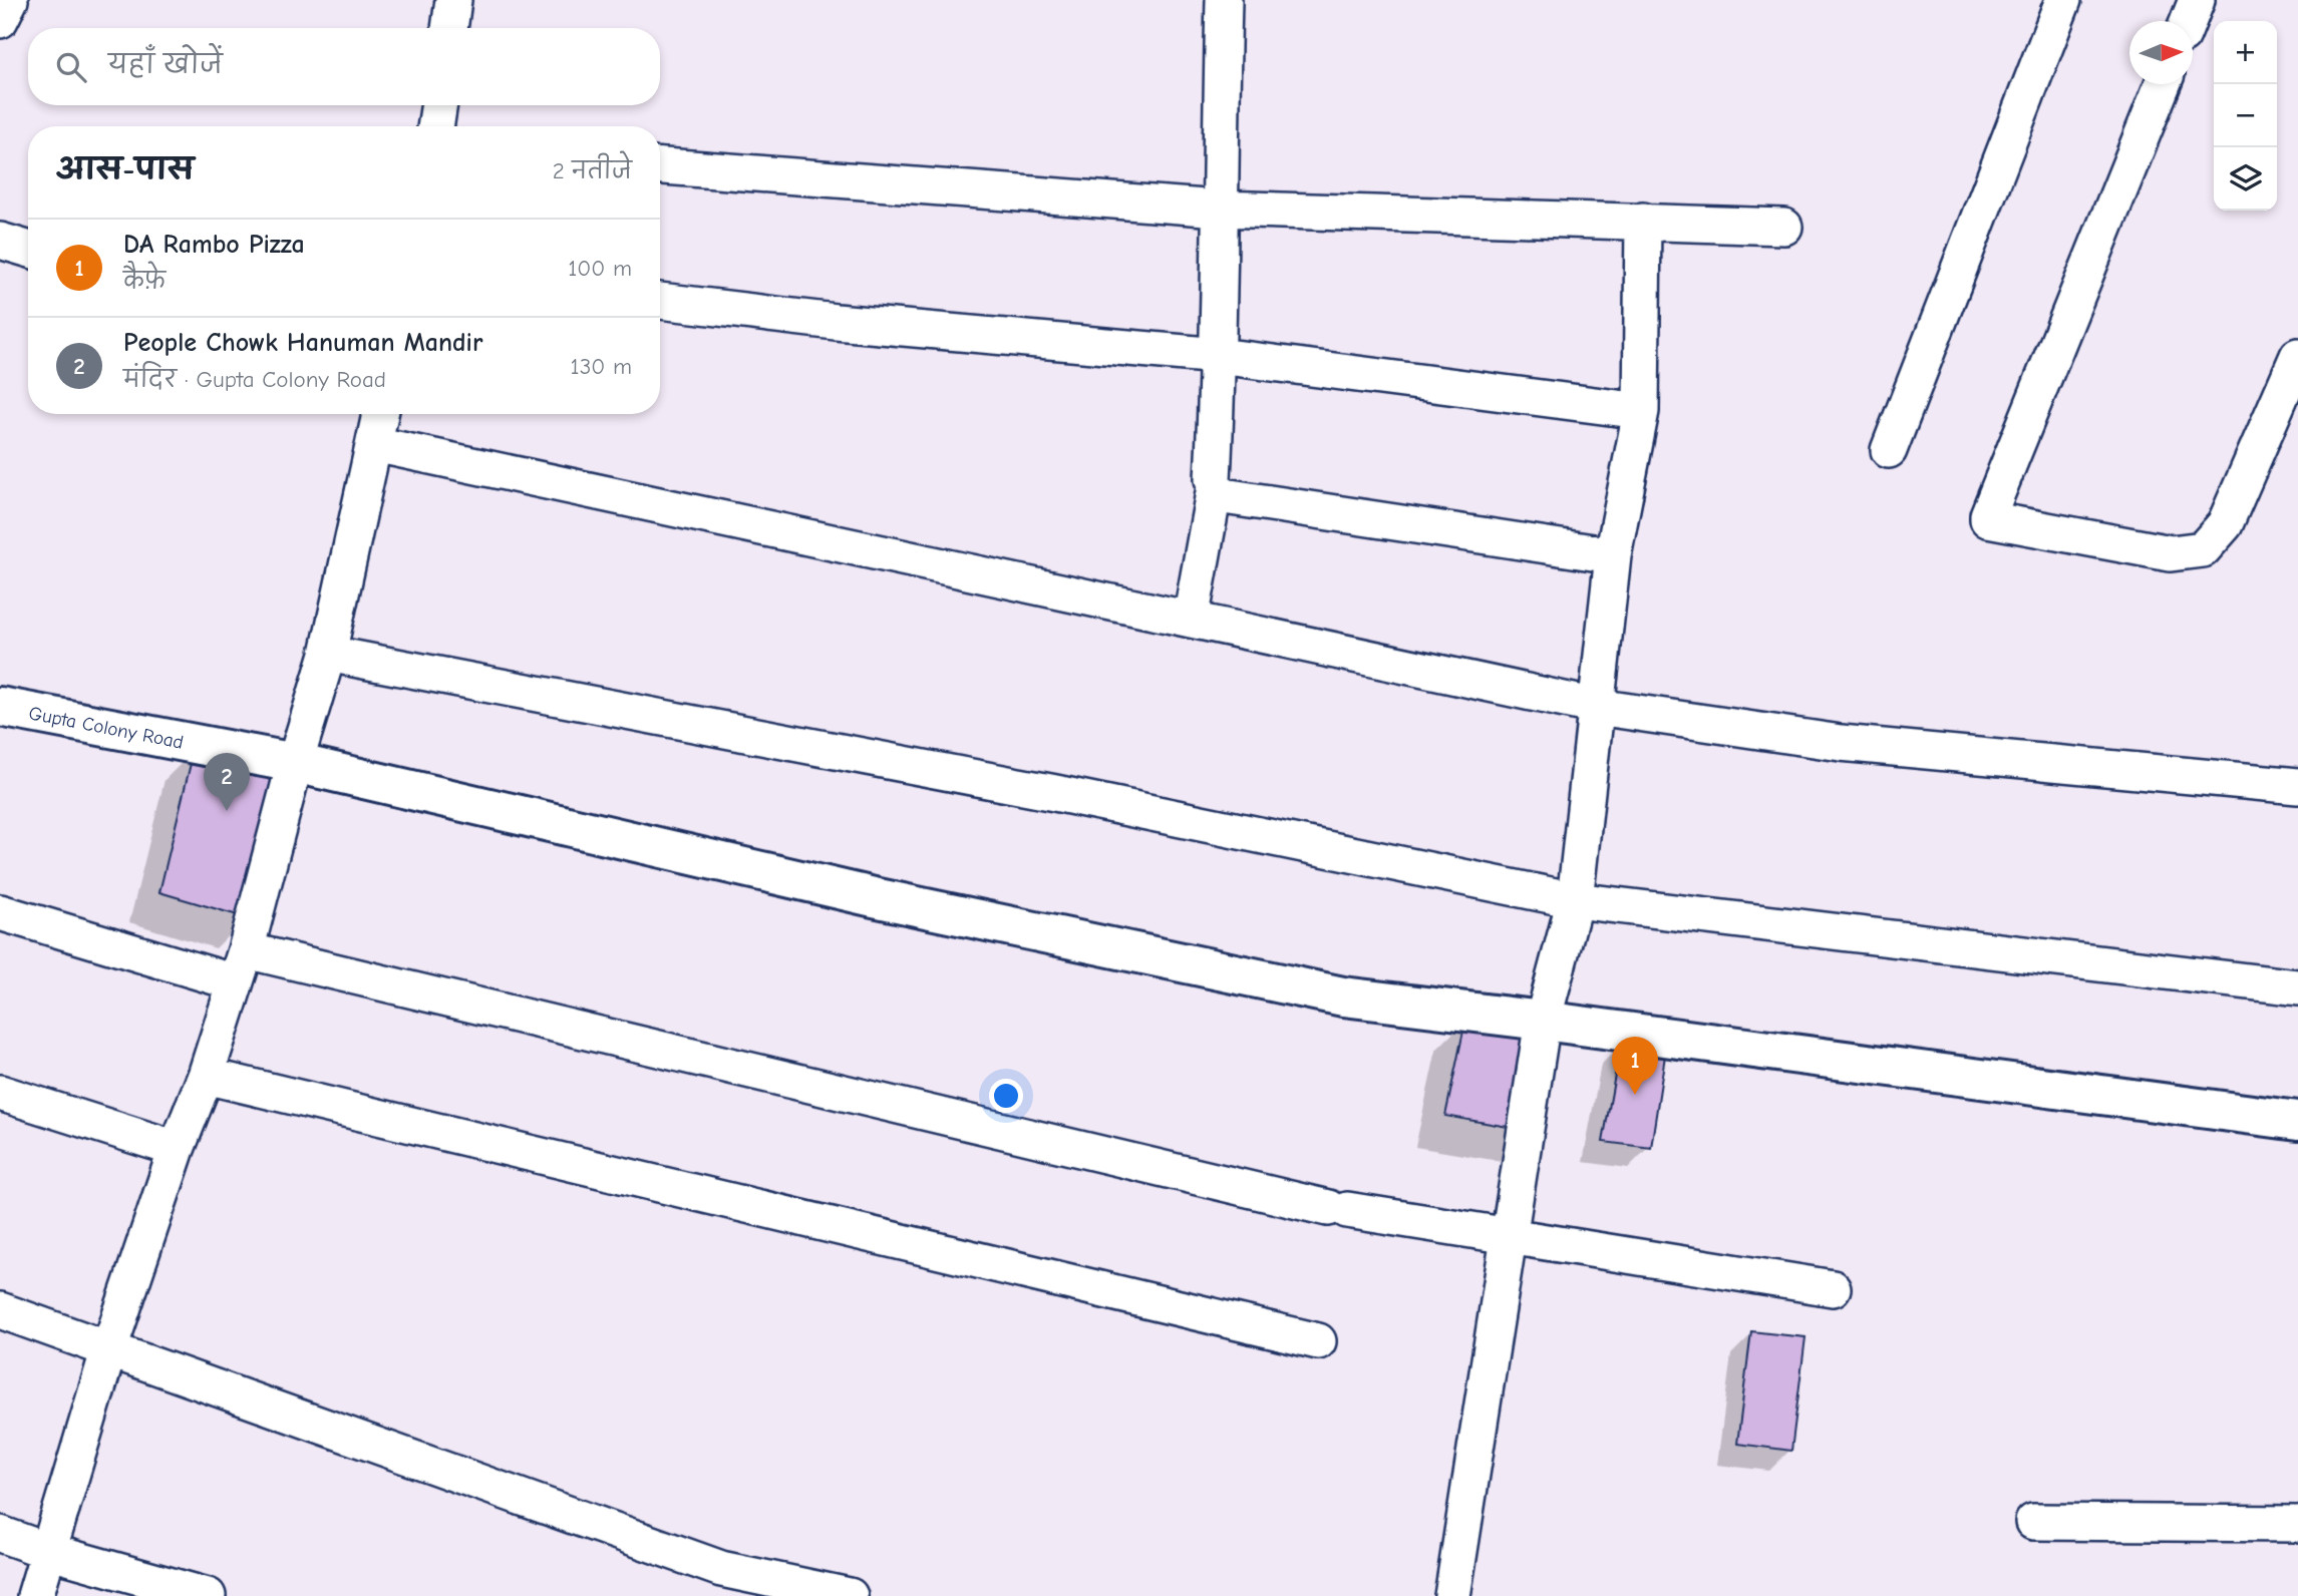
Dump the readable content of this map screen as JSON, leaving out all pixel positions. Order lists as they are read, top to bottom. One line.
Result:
{"streets":{"street":["Gupta Colony Road"]},"north":"right","page":{"map_buttons":["+","−"],"search":"यहाँ खोजें","heading":["आस-पास","2 नतीजे"],"list":[{"mark":"1","name":"DA Rambo Pizza","note":"कैफ़े","value":"100 m"},{"mark":"2","name":"People Chowk Hanuman Mandir","note":"मंदिर · Gupta Colony Road","value":"130 m"}],"pins":["2","1"]}}
